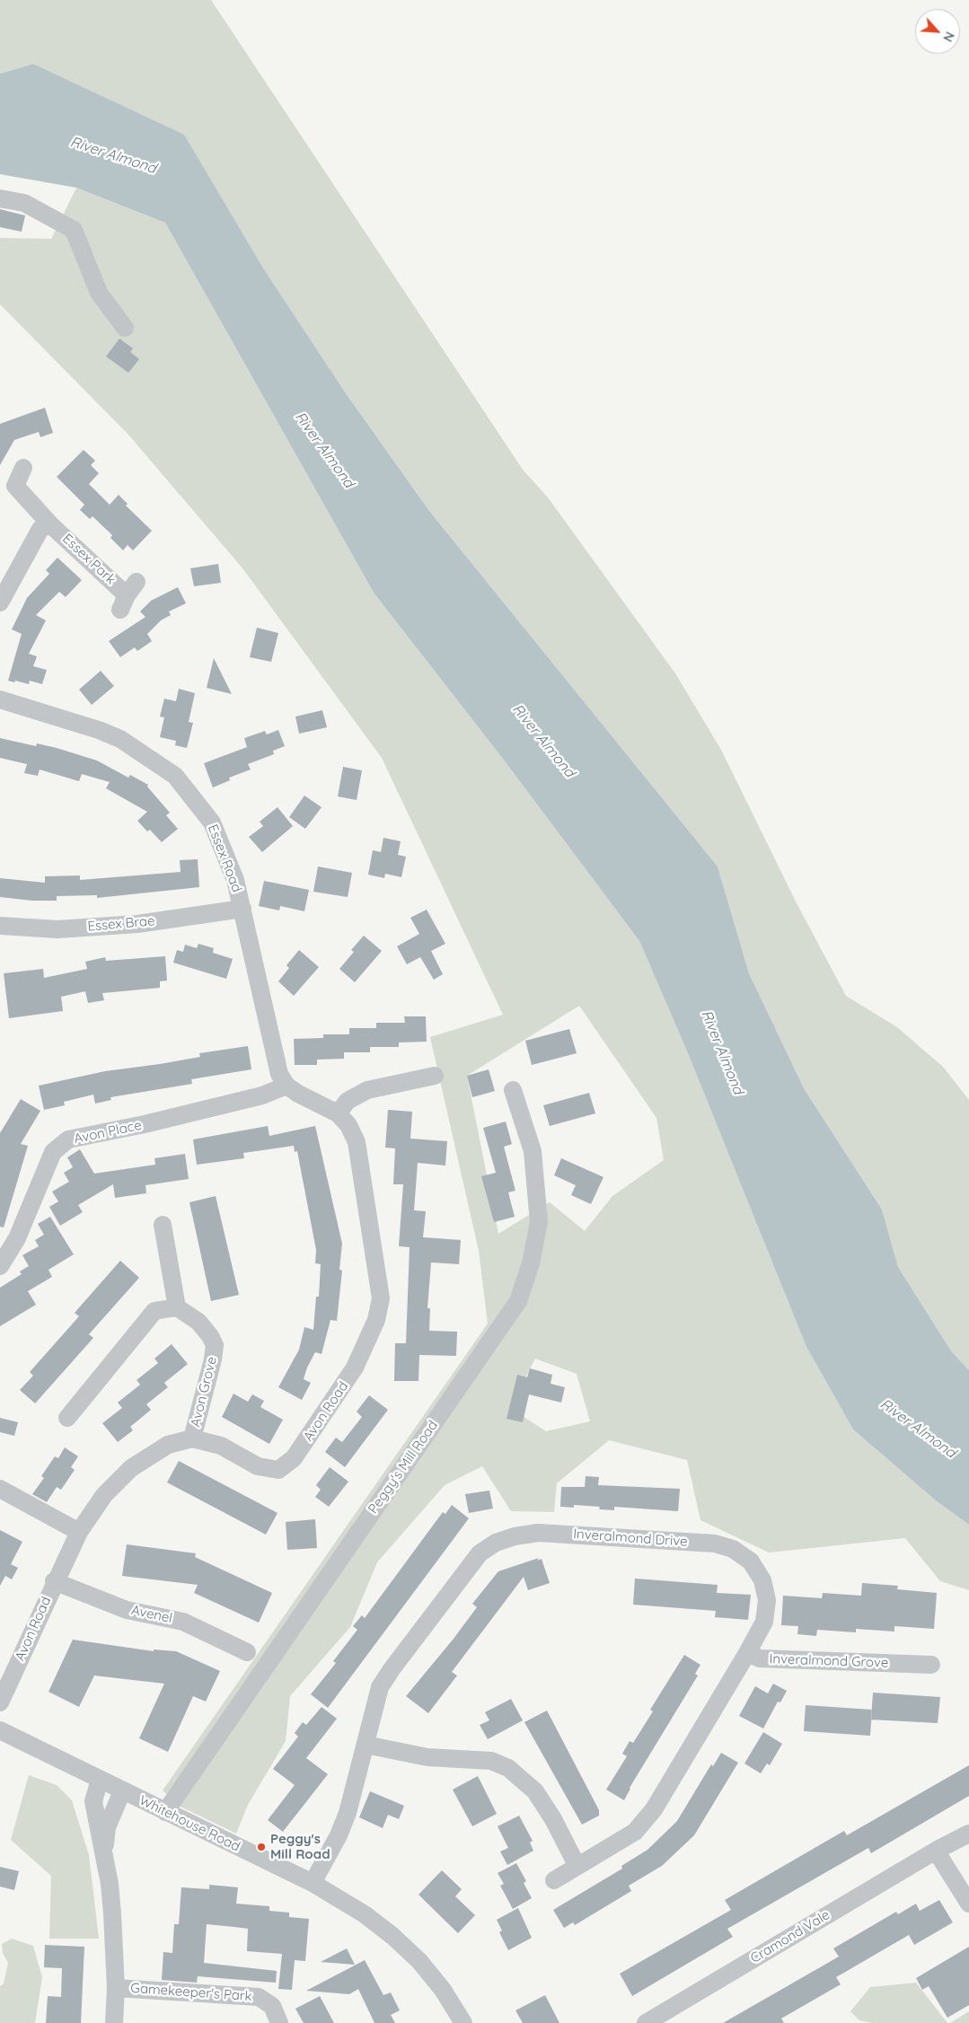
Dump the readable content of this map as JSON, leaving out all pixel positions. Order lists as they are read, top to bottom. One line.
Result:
{"streets":{"street":["Essex Park","Essex Road","Essex Brae","Avon Place","Avon Grove","Avon Road","Peggy's Mill Road","Inveralmond Drive","Avenel","Inveralmond Grove","Whitehouse Road","Cramond Vale","Gamekeeper's Park"]},"crossings":[["Essex Road","Essex Brae"],["Essex Road","Avon Place"],["Essex Road","Avon Road"],["Avon Place","Avon Road"],["Avon Grove","Avon Road"],["Avon Road","Avenel"],["Peggy's Mill Road","Whitehouse Road"],["Inveralmond Drive","Inveralmond Grove"],["Inveralmond Drive","Whitehouse Road"]],"water":["River Almond"],"places":["Peggy's Mill Road"],"north":"bottom right"}
